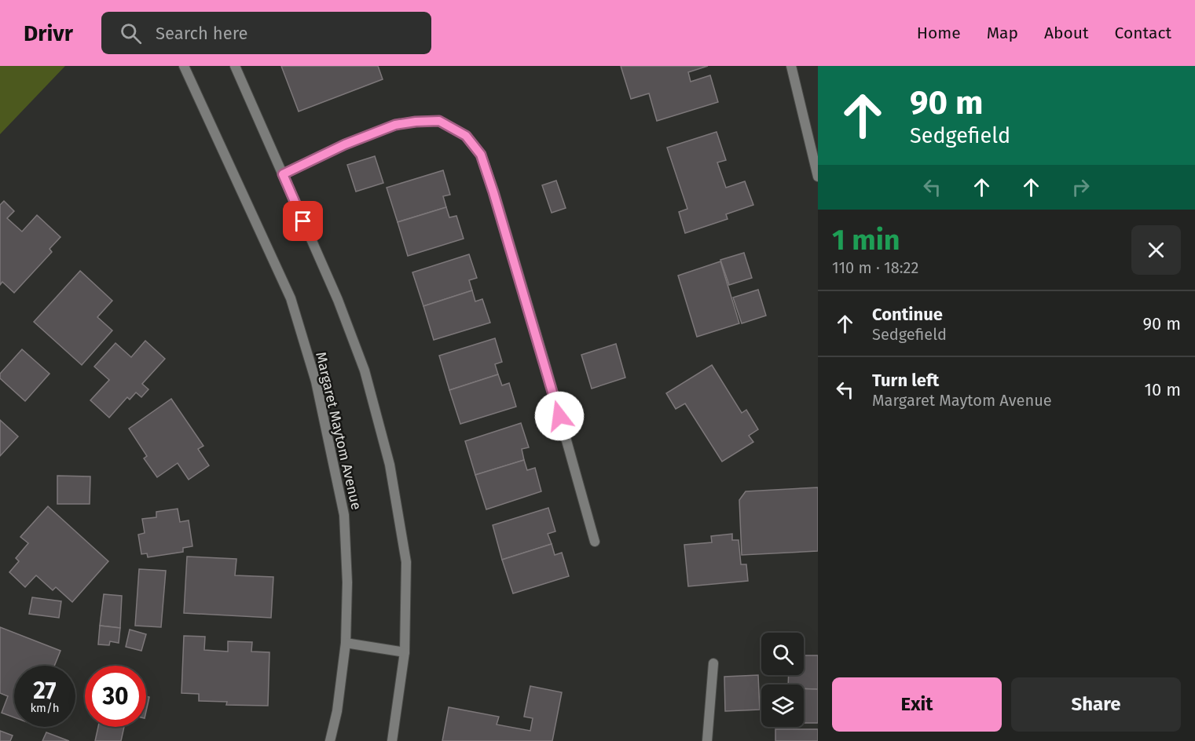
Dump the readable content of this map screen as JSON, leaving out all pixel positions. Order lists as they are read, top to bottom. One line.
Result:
{"streets":{"street":["Margaret Maytom Avenue"]},"page":{"header":"Drivr","search":"Search here","nav":["Home","Map","About","Contact"],"turn":["90 m","Sedgefield"],"heading":["1 min","110 m · 18:22"],"list":[{"name":"Continue","note":"Sedgefield","value":"90 m"},{"name":"Turn left","note":"Margaret Maytom Avenue","value":"10 m"}],"speed":"27 km/h","limit":"30","buttons":["Exit","Share"]}}
